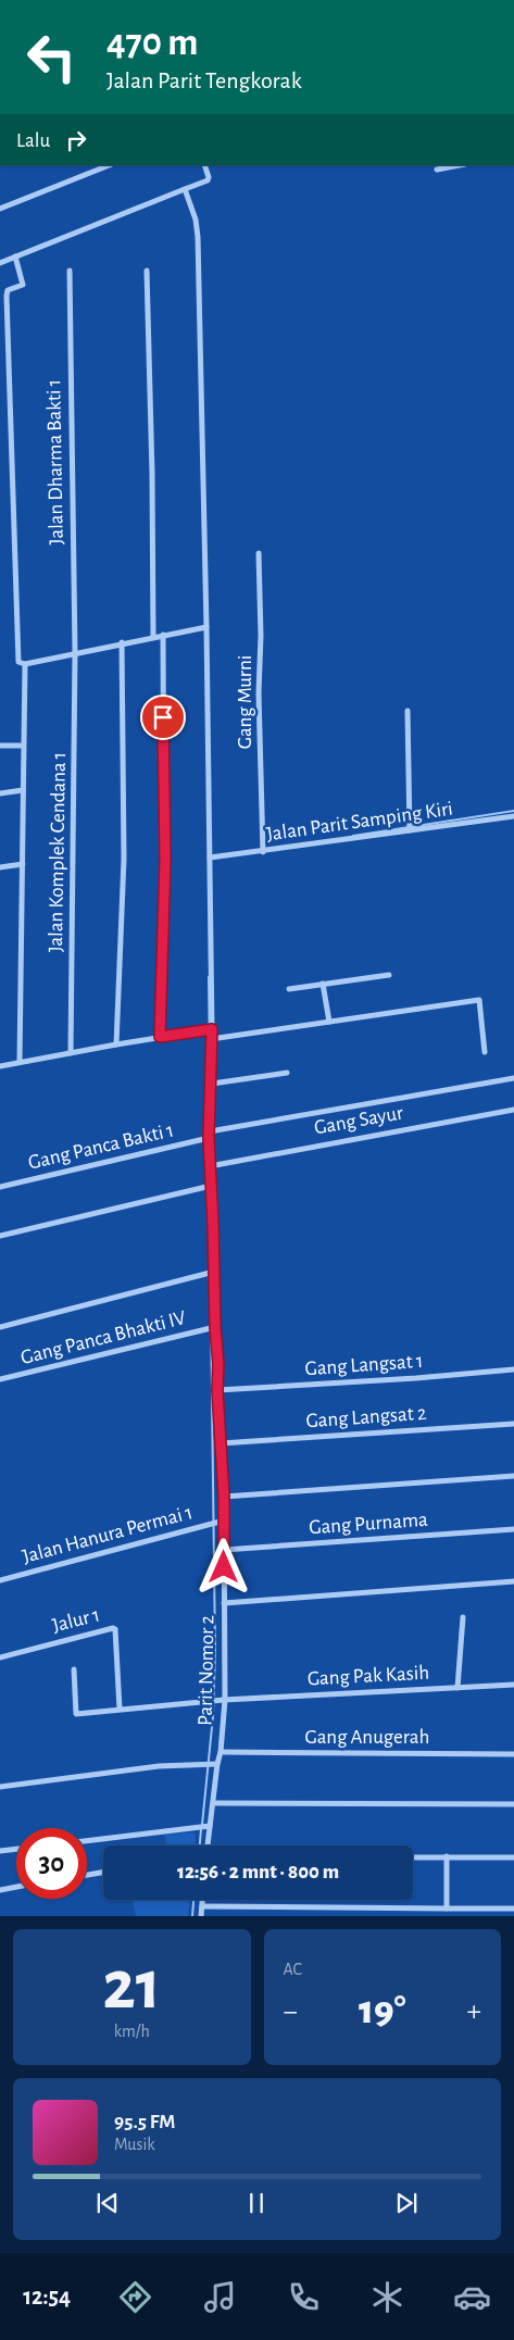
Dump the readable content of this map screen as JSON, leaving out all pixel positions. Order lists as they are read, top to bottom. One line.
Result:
{"streets":{"street":["Jalan Dharma Bakti 1","Gang Murni","Jalan Parit Samping Kiri","Jalan Komplek Cendana 1","Gang Sayur","Gang Panca Bakti 1","Gang Panca Bhakti IV","Gang Langsat 1","Gang Langsat 2","Gang Purnama","Jalan Hanura Permai 1","Jalur 1","Parit Nomor 2","Gang Pak Kasih","Gang Anugerah"]},"crossings":[["Jalan Dharma Bakti 1","Jalan Komplek Cendana 1"],["Gang Murni","Jalan Parit Samping Kiri"],["Jalan Parit Samping Kiri","Parit Nomor 2"],["Gang Sayur","Parit Nomor 2"],["Gang Panca Bakti 1","Parit Nomor 2"],["Gang Panca Bhakti IV","Parit Nomor 2"],["Gang Langsat 1","Parit Nomor 2"],["Gang Langsat 2","Parit Nomor 2"],["Gang Purnama","Parit Nomor 2"],["Jalan Hanura Permai 1","Parit Nomor 2"],["Jalur 1","Gang Pak Kasih"],["Parit Nomor 2","Gang Pak Kasih"],["Parit Nomor 2","Gang Anugerah"]],"page":{"turn":["470 m","Jalan Parit Tengkorak"],"then":"Lalu","limit":"30","trip":"12:56 · 2 mnt · 800 m","tile":[["21","km/h"],"AC"],"heat":["−","19°","+"],"song":["95.5 FM","Musik"],"tabs":"12:54"}}
